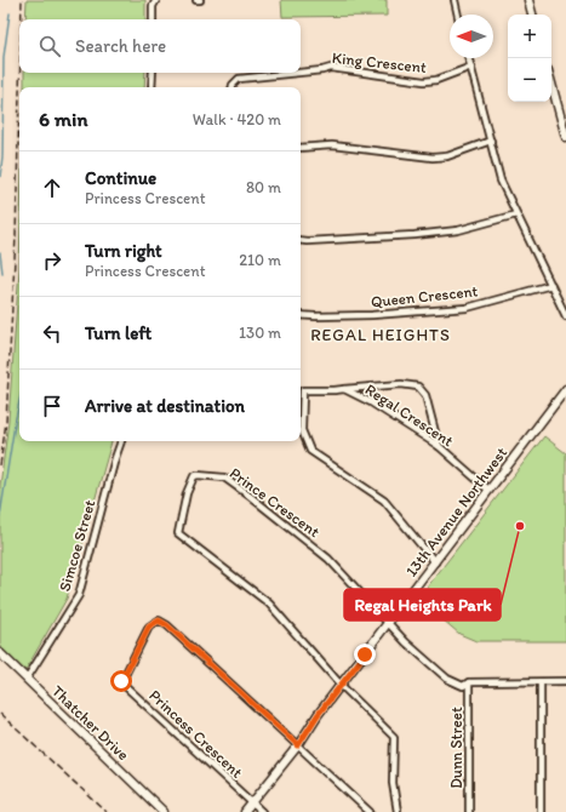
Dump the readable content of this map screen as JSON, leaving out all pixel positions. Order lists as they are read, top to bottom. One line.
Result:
{"streets":{"street":["King Crescent","Queen Crescent","Regal Crescent","Prince Crescent","13th Avenue Northwest","Simcoe Street","Thatcher Drive","Princess Crescent","Dunn Street"]},"crossings":[["Regal Crescent","13th Avenue Northwest"],["Prince Crescent","13th Avenue Northwest"],["13th Avenue Northwest","Princess Crescent"],["Simcoe Street","Thatcher Drive"]],"districts":["REGAL HEIGHTS"],"places":["Regal Heights Park"],"north":"left","page":{"map_buttons":["+","−"],"search":"Search here","heading":["6 min","Walk · 420 m"],"list":[["Continue","Princess Crescent","80 m"],["Turn right","Princess Crescent","210 m"],["Turn left","130 m"],"Arrive at destination"]}}
